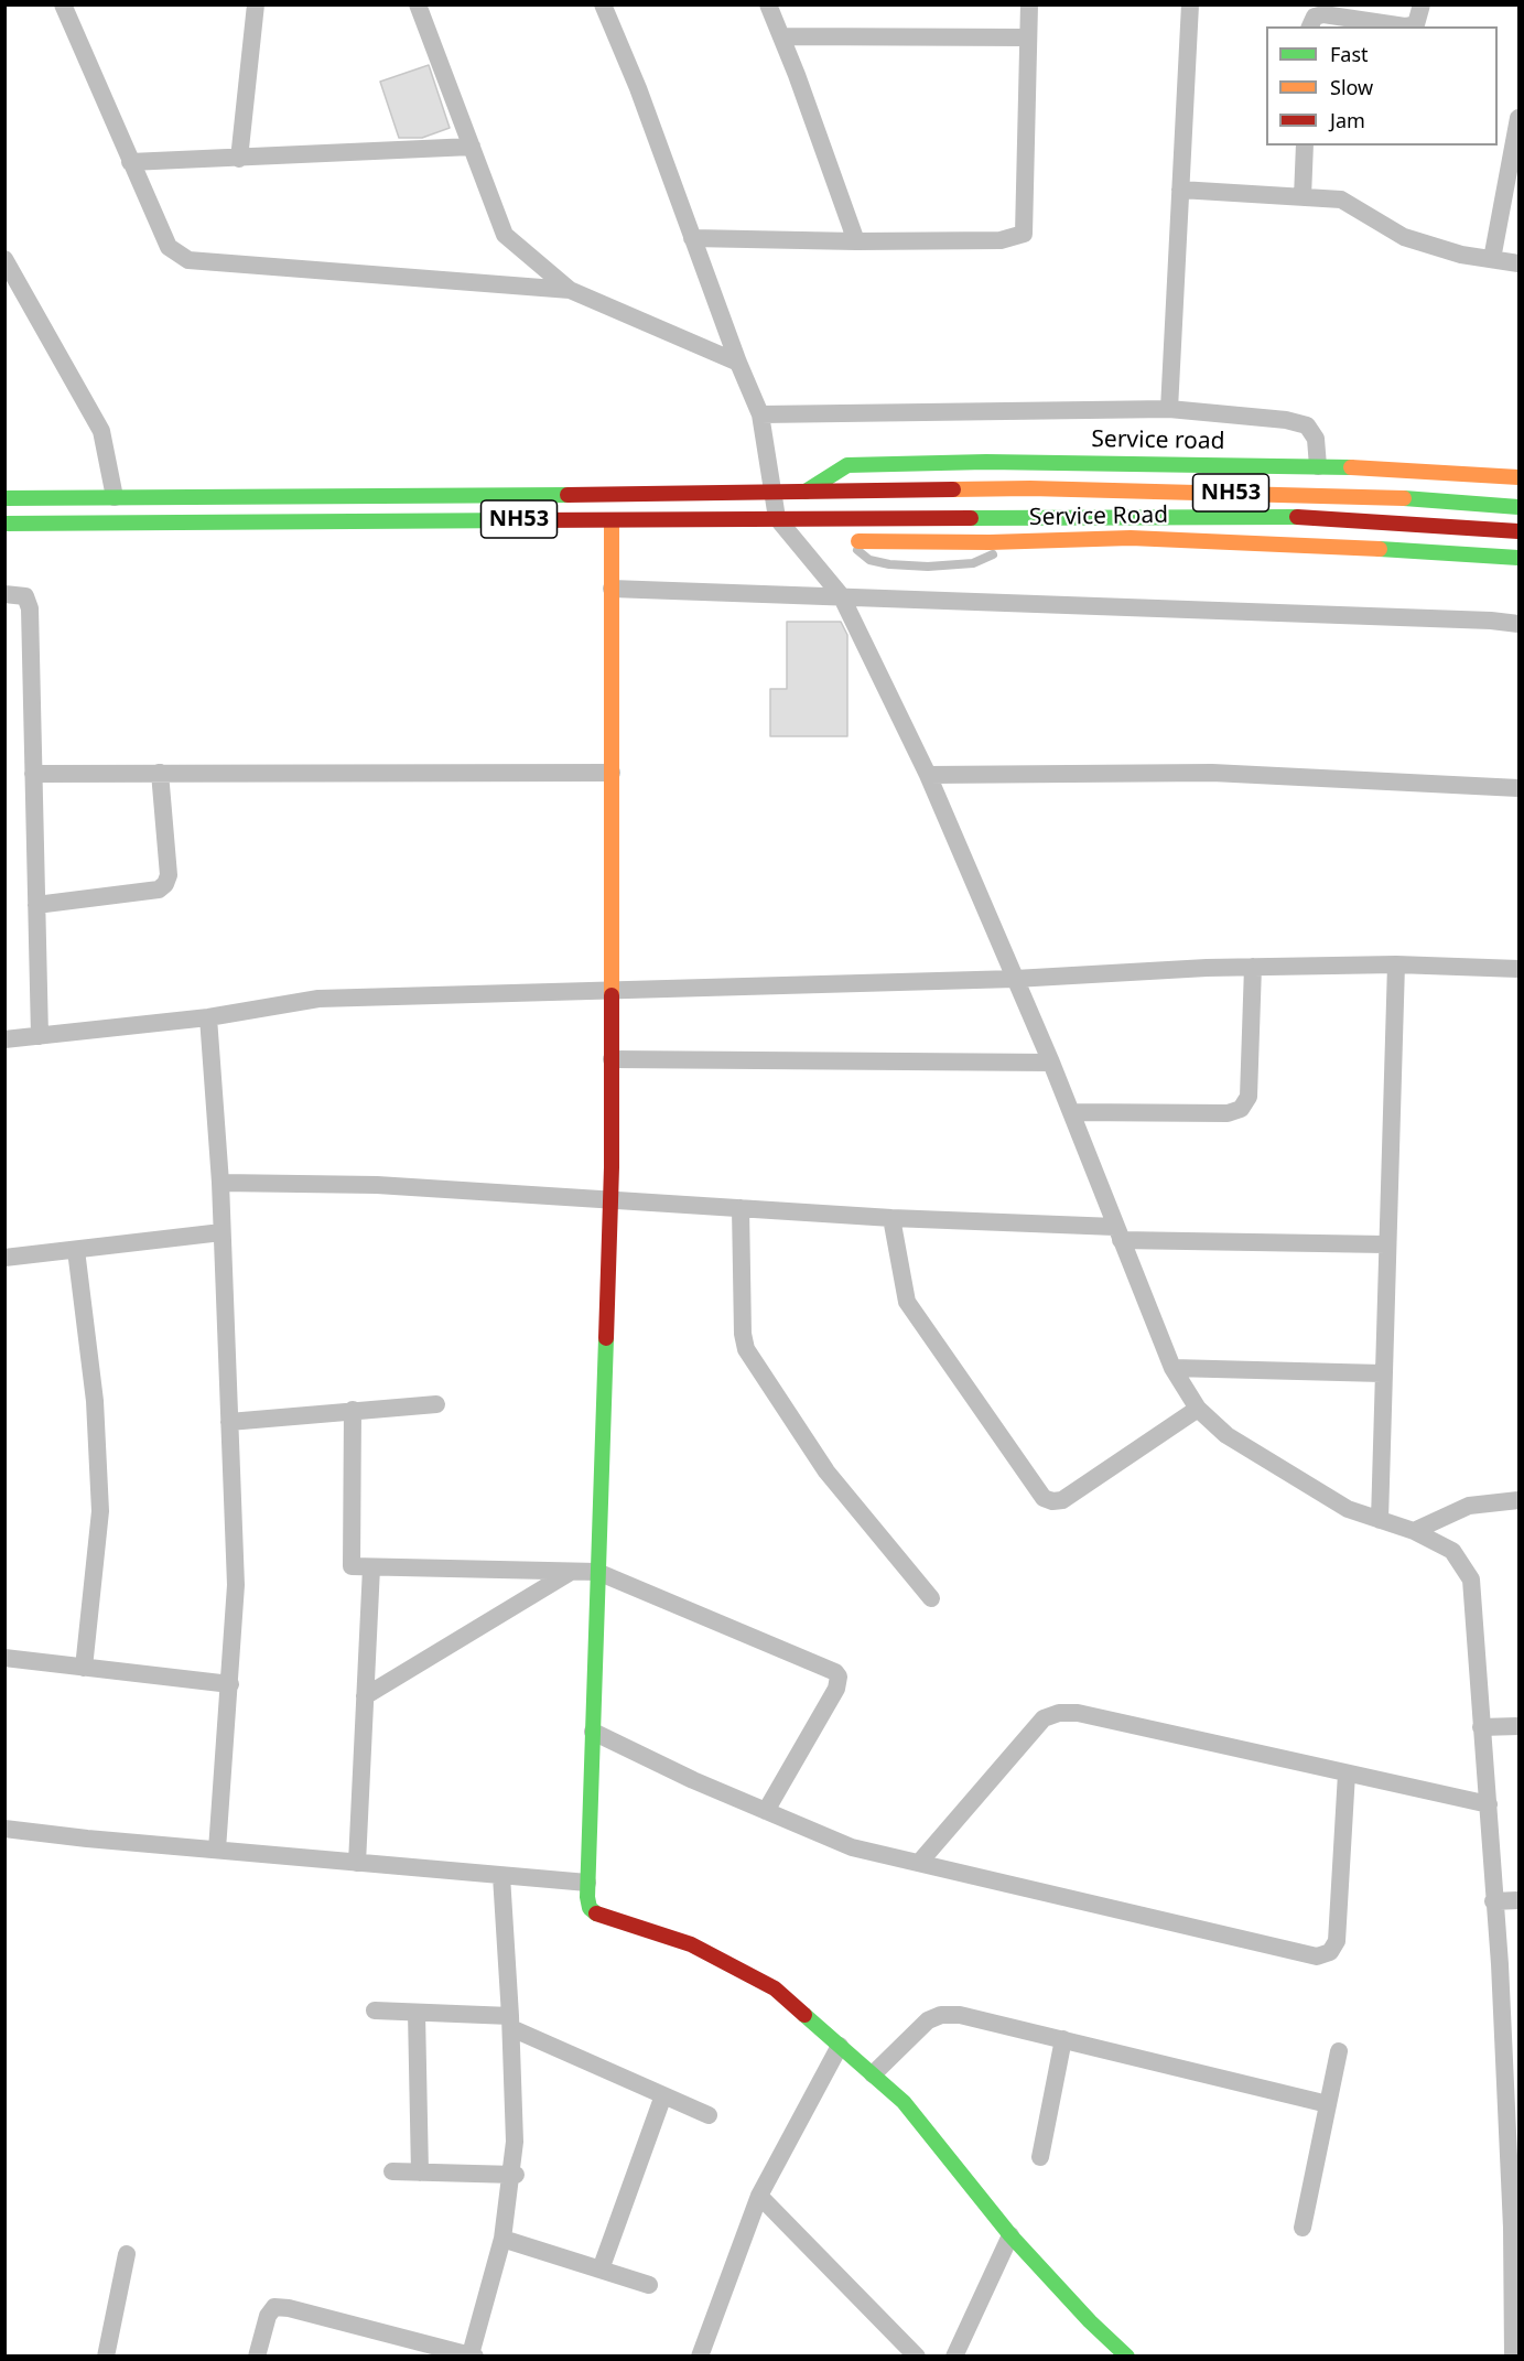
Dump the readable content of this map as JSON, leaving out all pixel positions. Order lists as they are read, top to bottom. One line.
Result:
{"streets":{"main road":["Service road","NH53","Service Road"]},"crossings":[["Service road","NH53"],["NH53","Service Road"]],"legend":["Fast","Slow","Jam"]}
